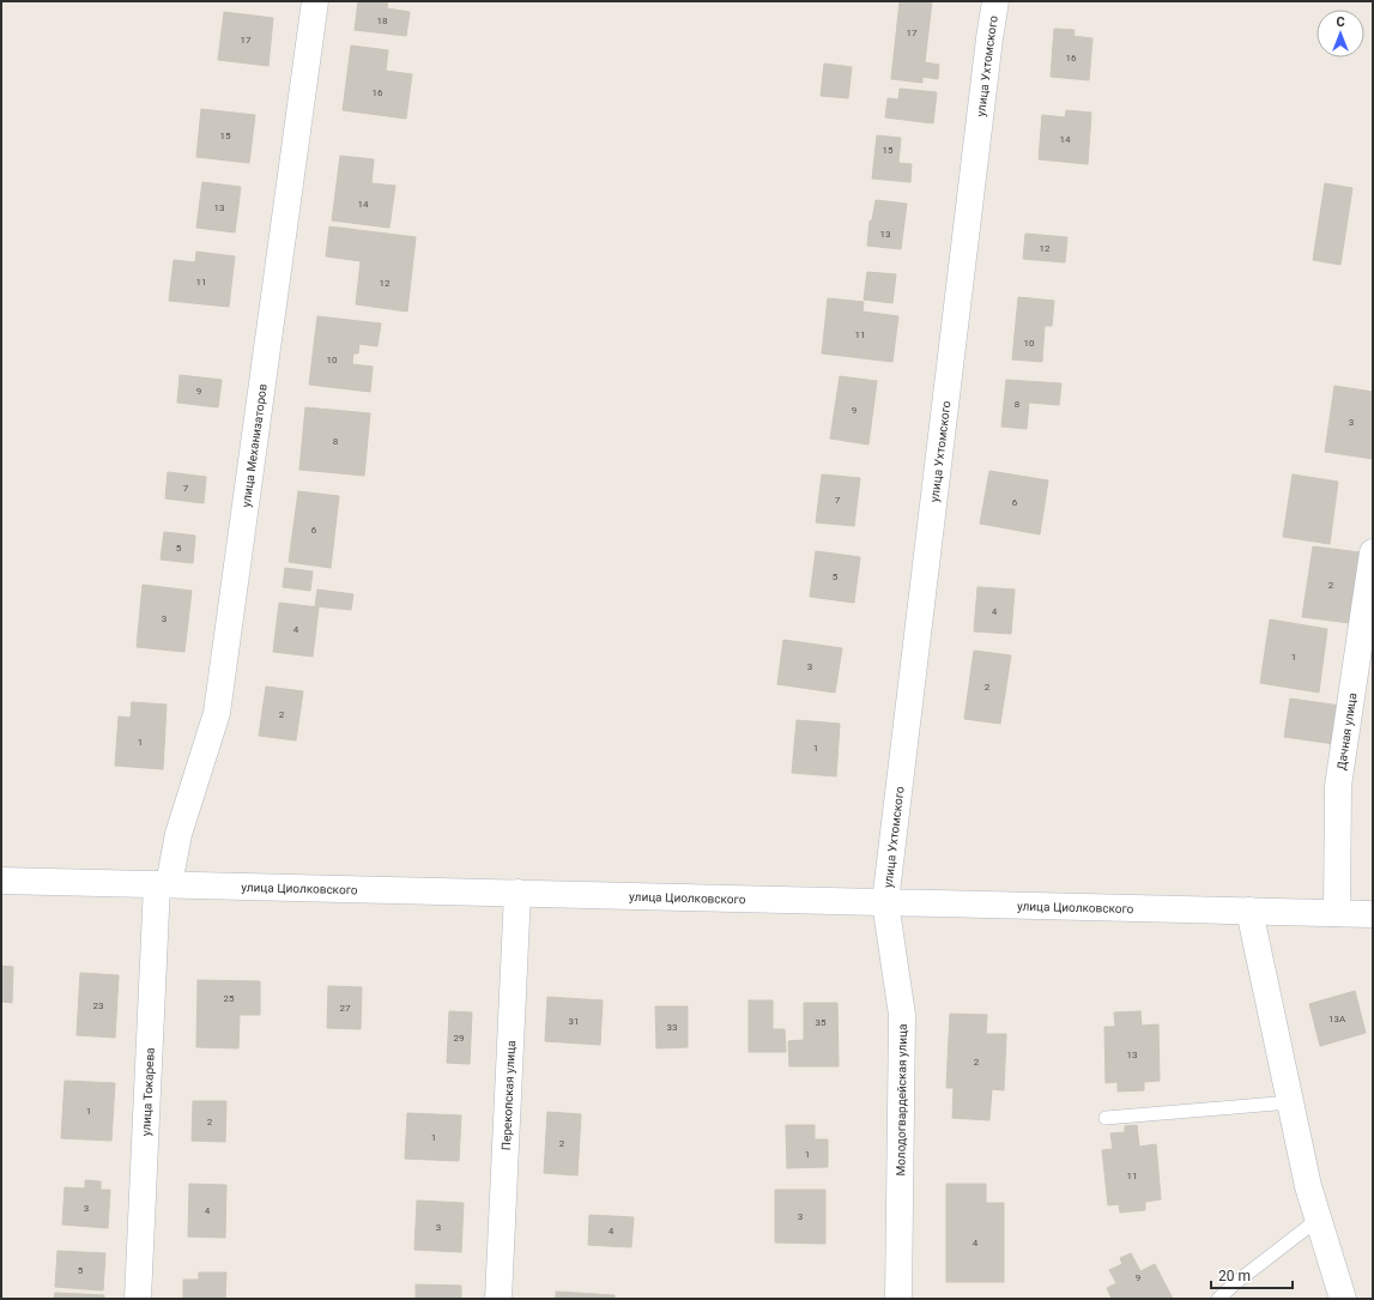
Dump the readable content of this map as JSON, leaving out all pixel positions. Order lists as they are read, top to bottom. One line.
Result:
{"streets":{"street":["улица Ухтомского","улица Механизаторов","Дачная улица","улица Циолковского","улица Токарева","Перекопская улица","Молодогвардейская улица"]},"crossings":[["улица Ухтомского","улица Циолковского"],["улица Ухтомского","Молодогвардейская улица"],["улица Механизаторов","улица Циолковского"],["улица Механизаторов","улица Токарева"],["Дачная улица","улица Циолковского"],["улица Циолковского","улица Токарева"],["улица Циолковского","Перекопская улица"],["улица Циолковского","Молодогвардейская улица"]],"house_numbers":["18","17","17","16","16","15","14","15","14","13","13","12","11","12","11","10","10","9","8","9","3","8","7","7","6","6","5","5","2","4","3","4","1","3","2","2","1","1","25","23","27","13А","31","35","33","29","13","2","1","2","1","2","1","11","3","4","3","3","4","4","5","9"],"scale_bar":"20 m","north":"top"}
